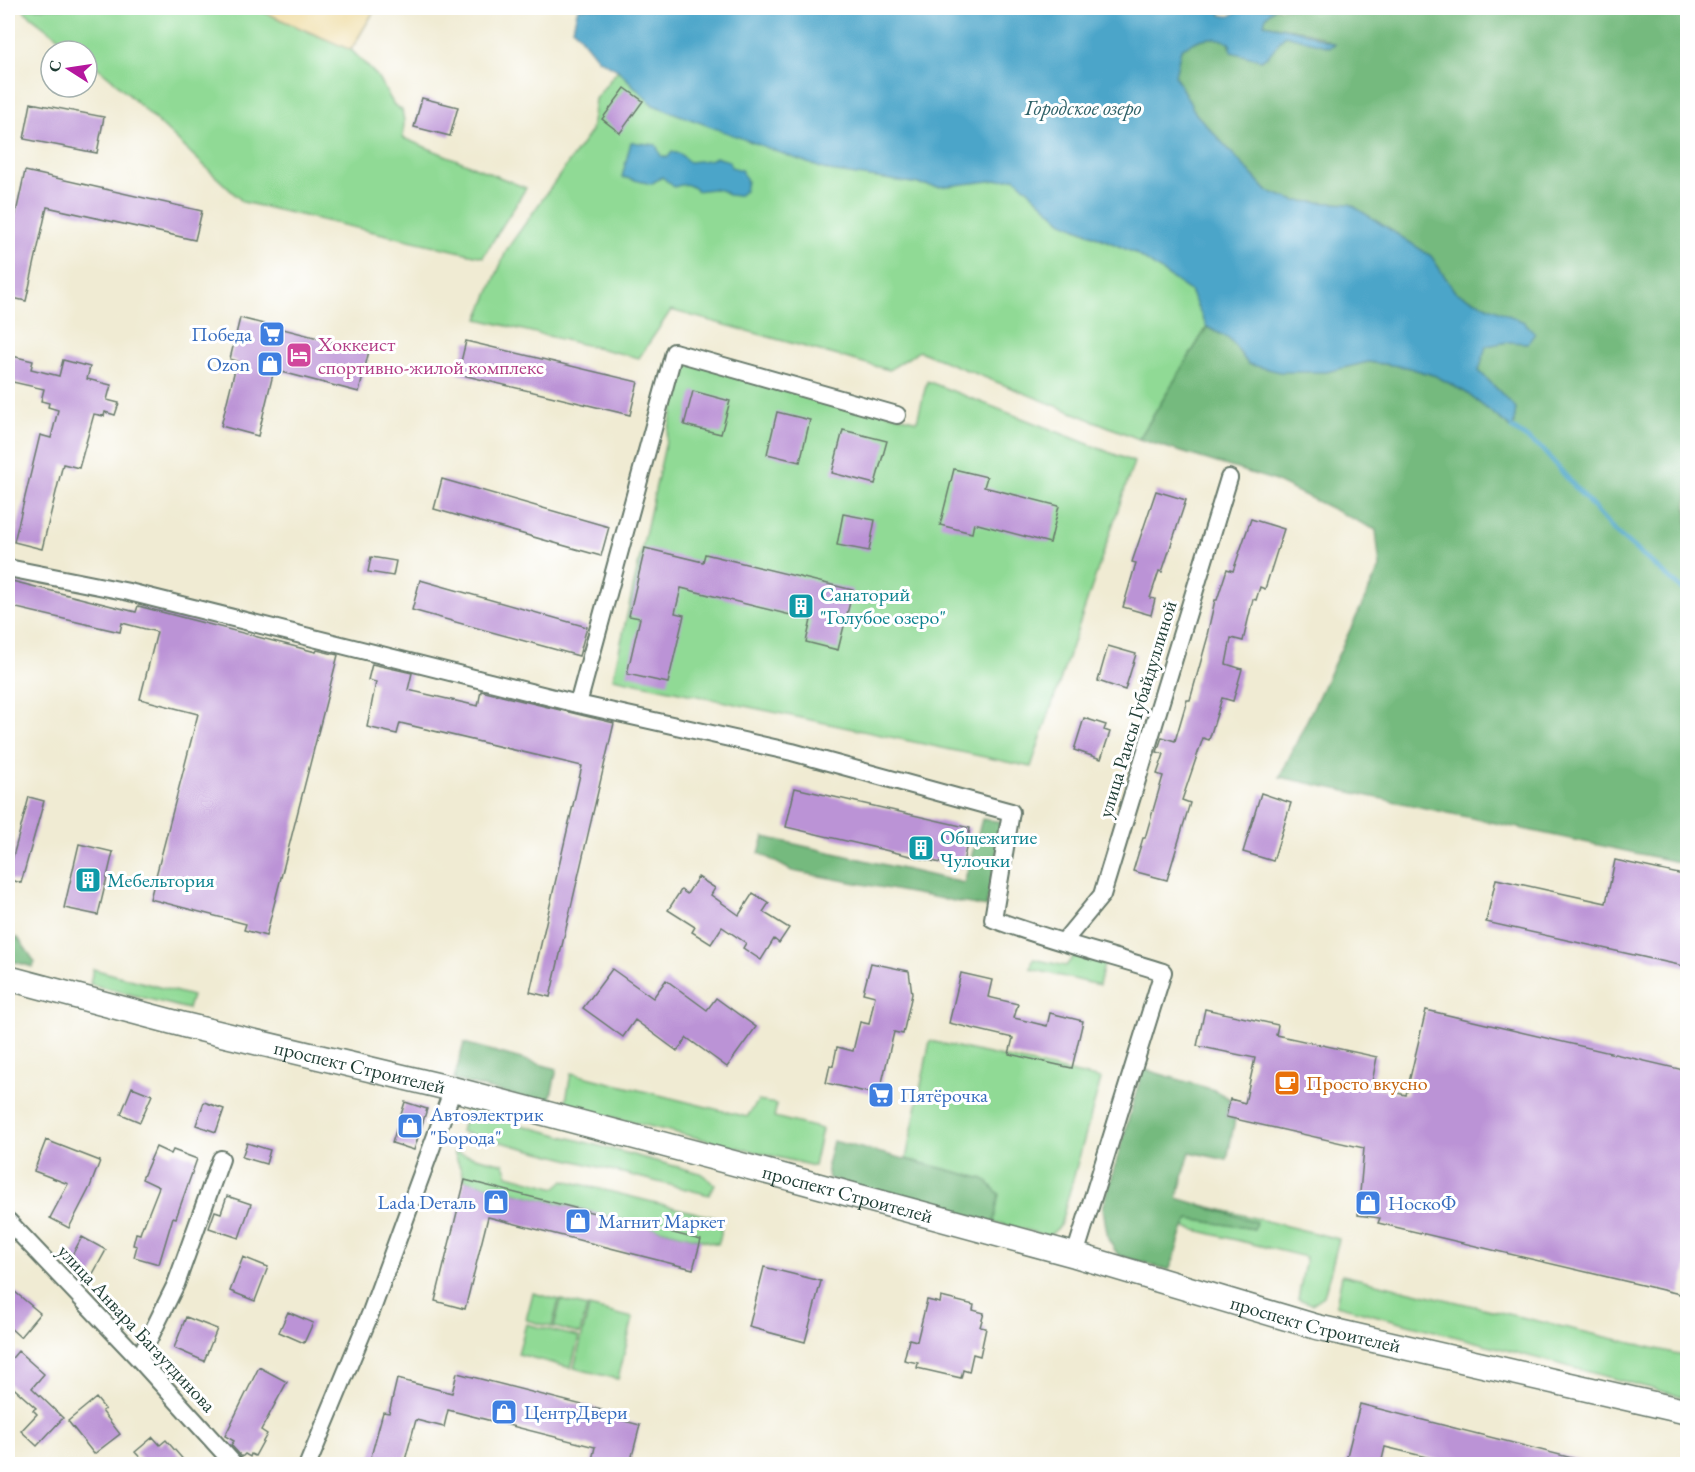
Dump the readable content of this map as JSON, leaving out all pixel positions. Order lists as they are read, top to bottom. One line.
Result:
{"streets":{"street":["улица Раисы Губайдуллиной","проспект Строителей","улица Анвара Багаутдинова"]},"water":["Городское озеро"],"places":{"supermarket":["Победа","Пятёрочка"],"hotel":["Хоккеист спортивно-жилой комплекс"],"shop":["Ozon","Автоэлектрик \"Борода\"","Lada Dеталь","НоскоФ","Магнит Маркет","ЦентрДвери"],"building":["Санаторий \"Голубое озеро\"","Общежитие Чулочки","Мебельтория"],"cafe":["Просто вкусно"]},"north":"left"}
